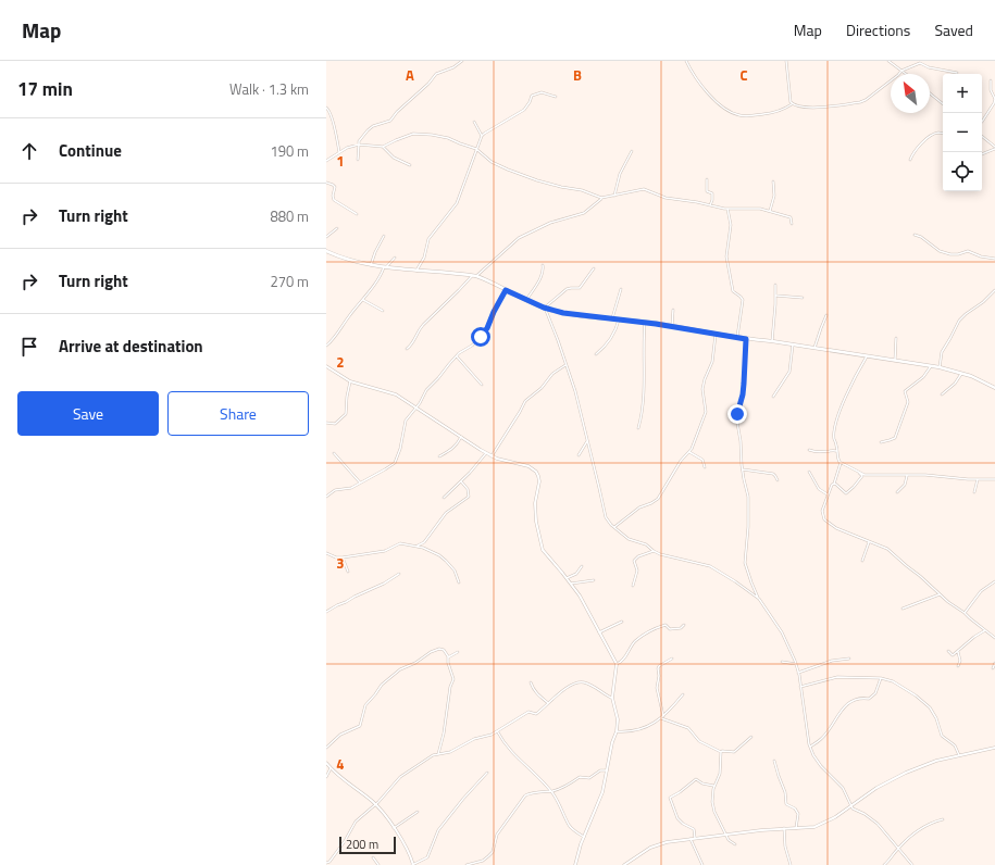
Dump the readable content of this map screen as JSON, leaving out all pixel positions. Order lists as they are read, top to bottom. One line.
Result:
{"scale_bar":"200 m","north":"top left","page":{"header":"Map","nav":["Map","Directions","Saved"],"heading":["17 min","Walk · 1.3 km"],"map_buttons":["+","−"],"list":[["Continue","190 m"],["Turn right","880 m"],["Turn right","270 m"],"Arrive at destination"],"buttons":["Save","Share"],"scale":"200 m"},"grid":{"columns":["A","B","C"],"rows":["1","2","3","4"]}}
